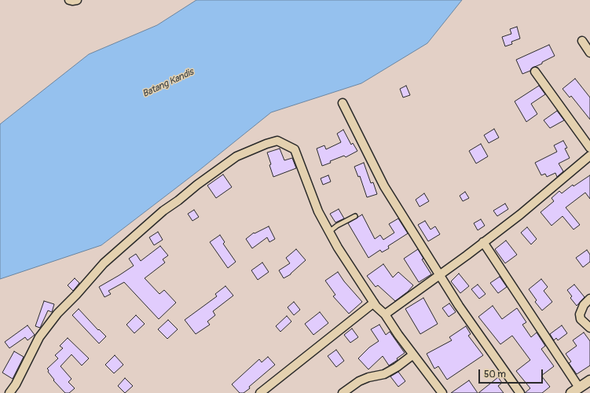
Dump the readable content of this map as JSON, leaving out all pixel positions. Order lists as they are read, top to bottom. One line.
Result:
{"water":["Batang Kandis"],"scale_bar":"50 m"}
